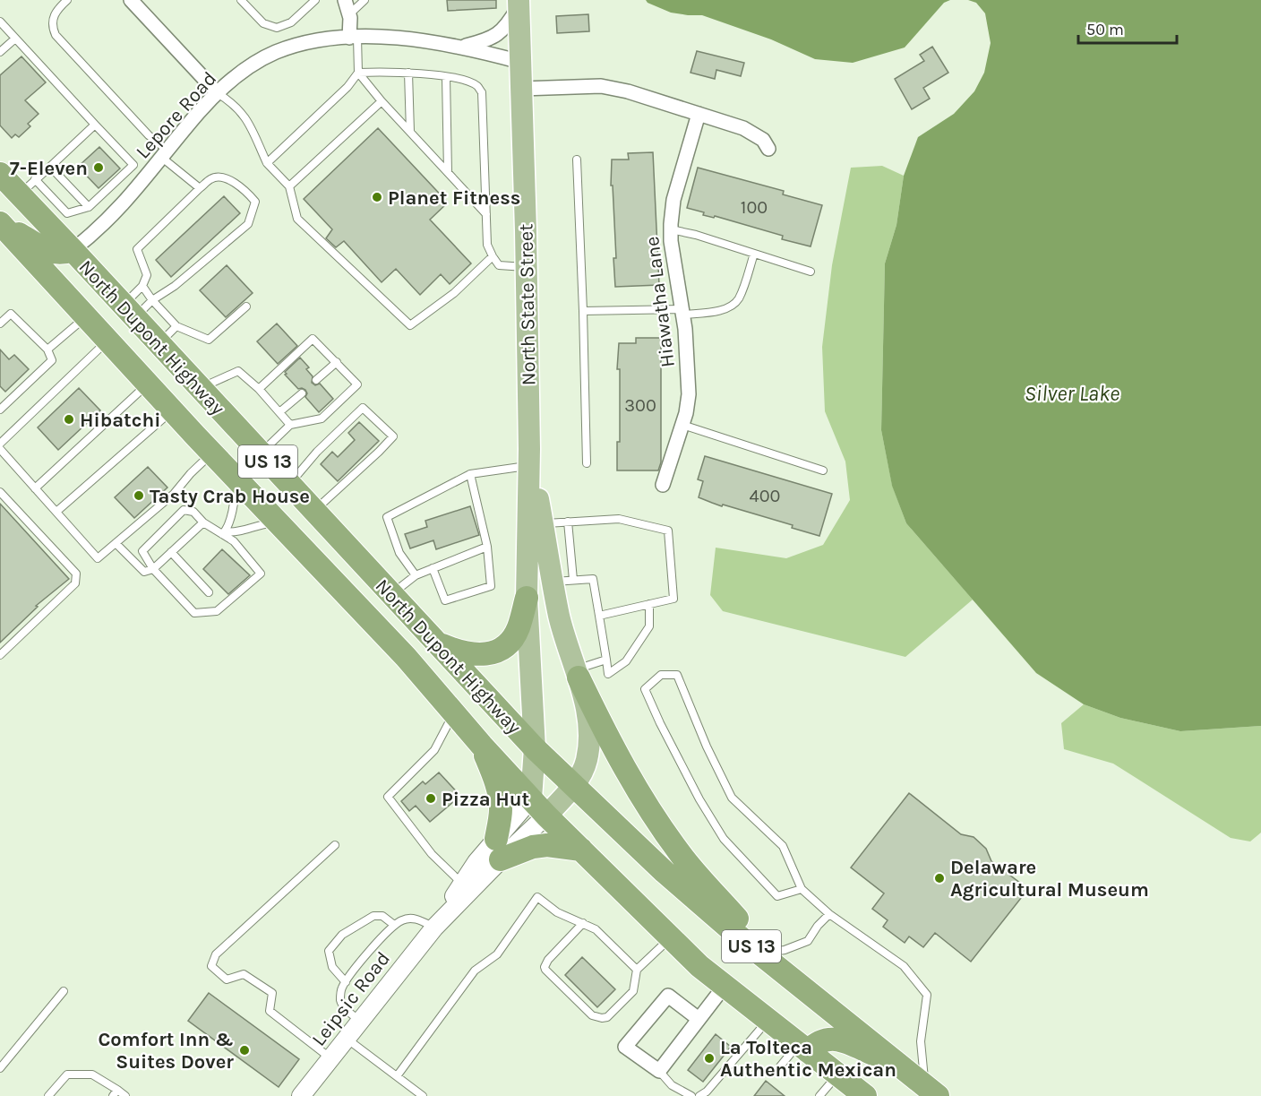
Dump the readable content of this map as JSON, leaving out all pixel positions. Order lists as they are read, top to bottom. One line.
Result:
{"streets":{"highway":["North Dupont Highway","US 13"],"main road":["North State Street"],"street":["Lepore Road","Hiawatha Lane","Leipsic Road"]},"crossings":[["Lepore Road","North State Street"],["Lepore Road","North Dupont Highway"],["North State Street","North Dupont Highway"],["North State Street","Leipsic Road"],["North Dupont Highway","Leipsic Road"]],"water":["Silver Lake"],"places":["7-Eleven","Planet Fitness","Hibatchi","Tasty Crab House","Pizza Hut","Delaware Agricultural Museum","Comfort Inn & Suites Dover","La Tolteca Authentic Mexican"],"house_numbers":["100","300","400"],"scale_bar":"50 m"}
